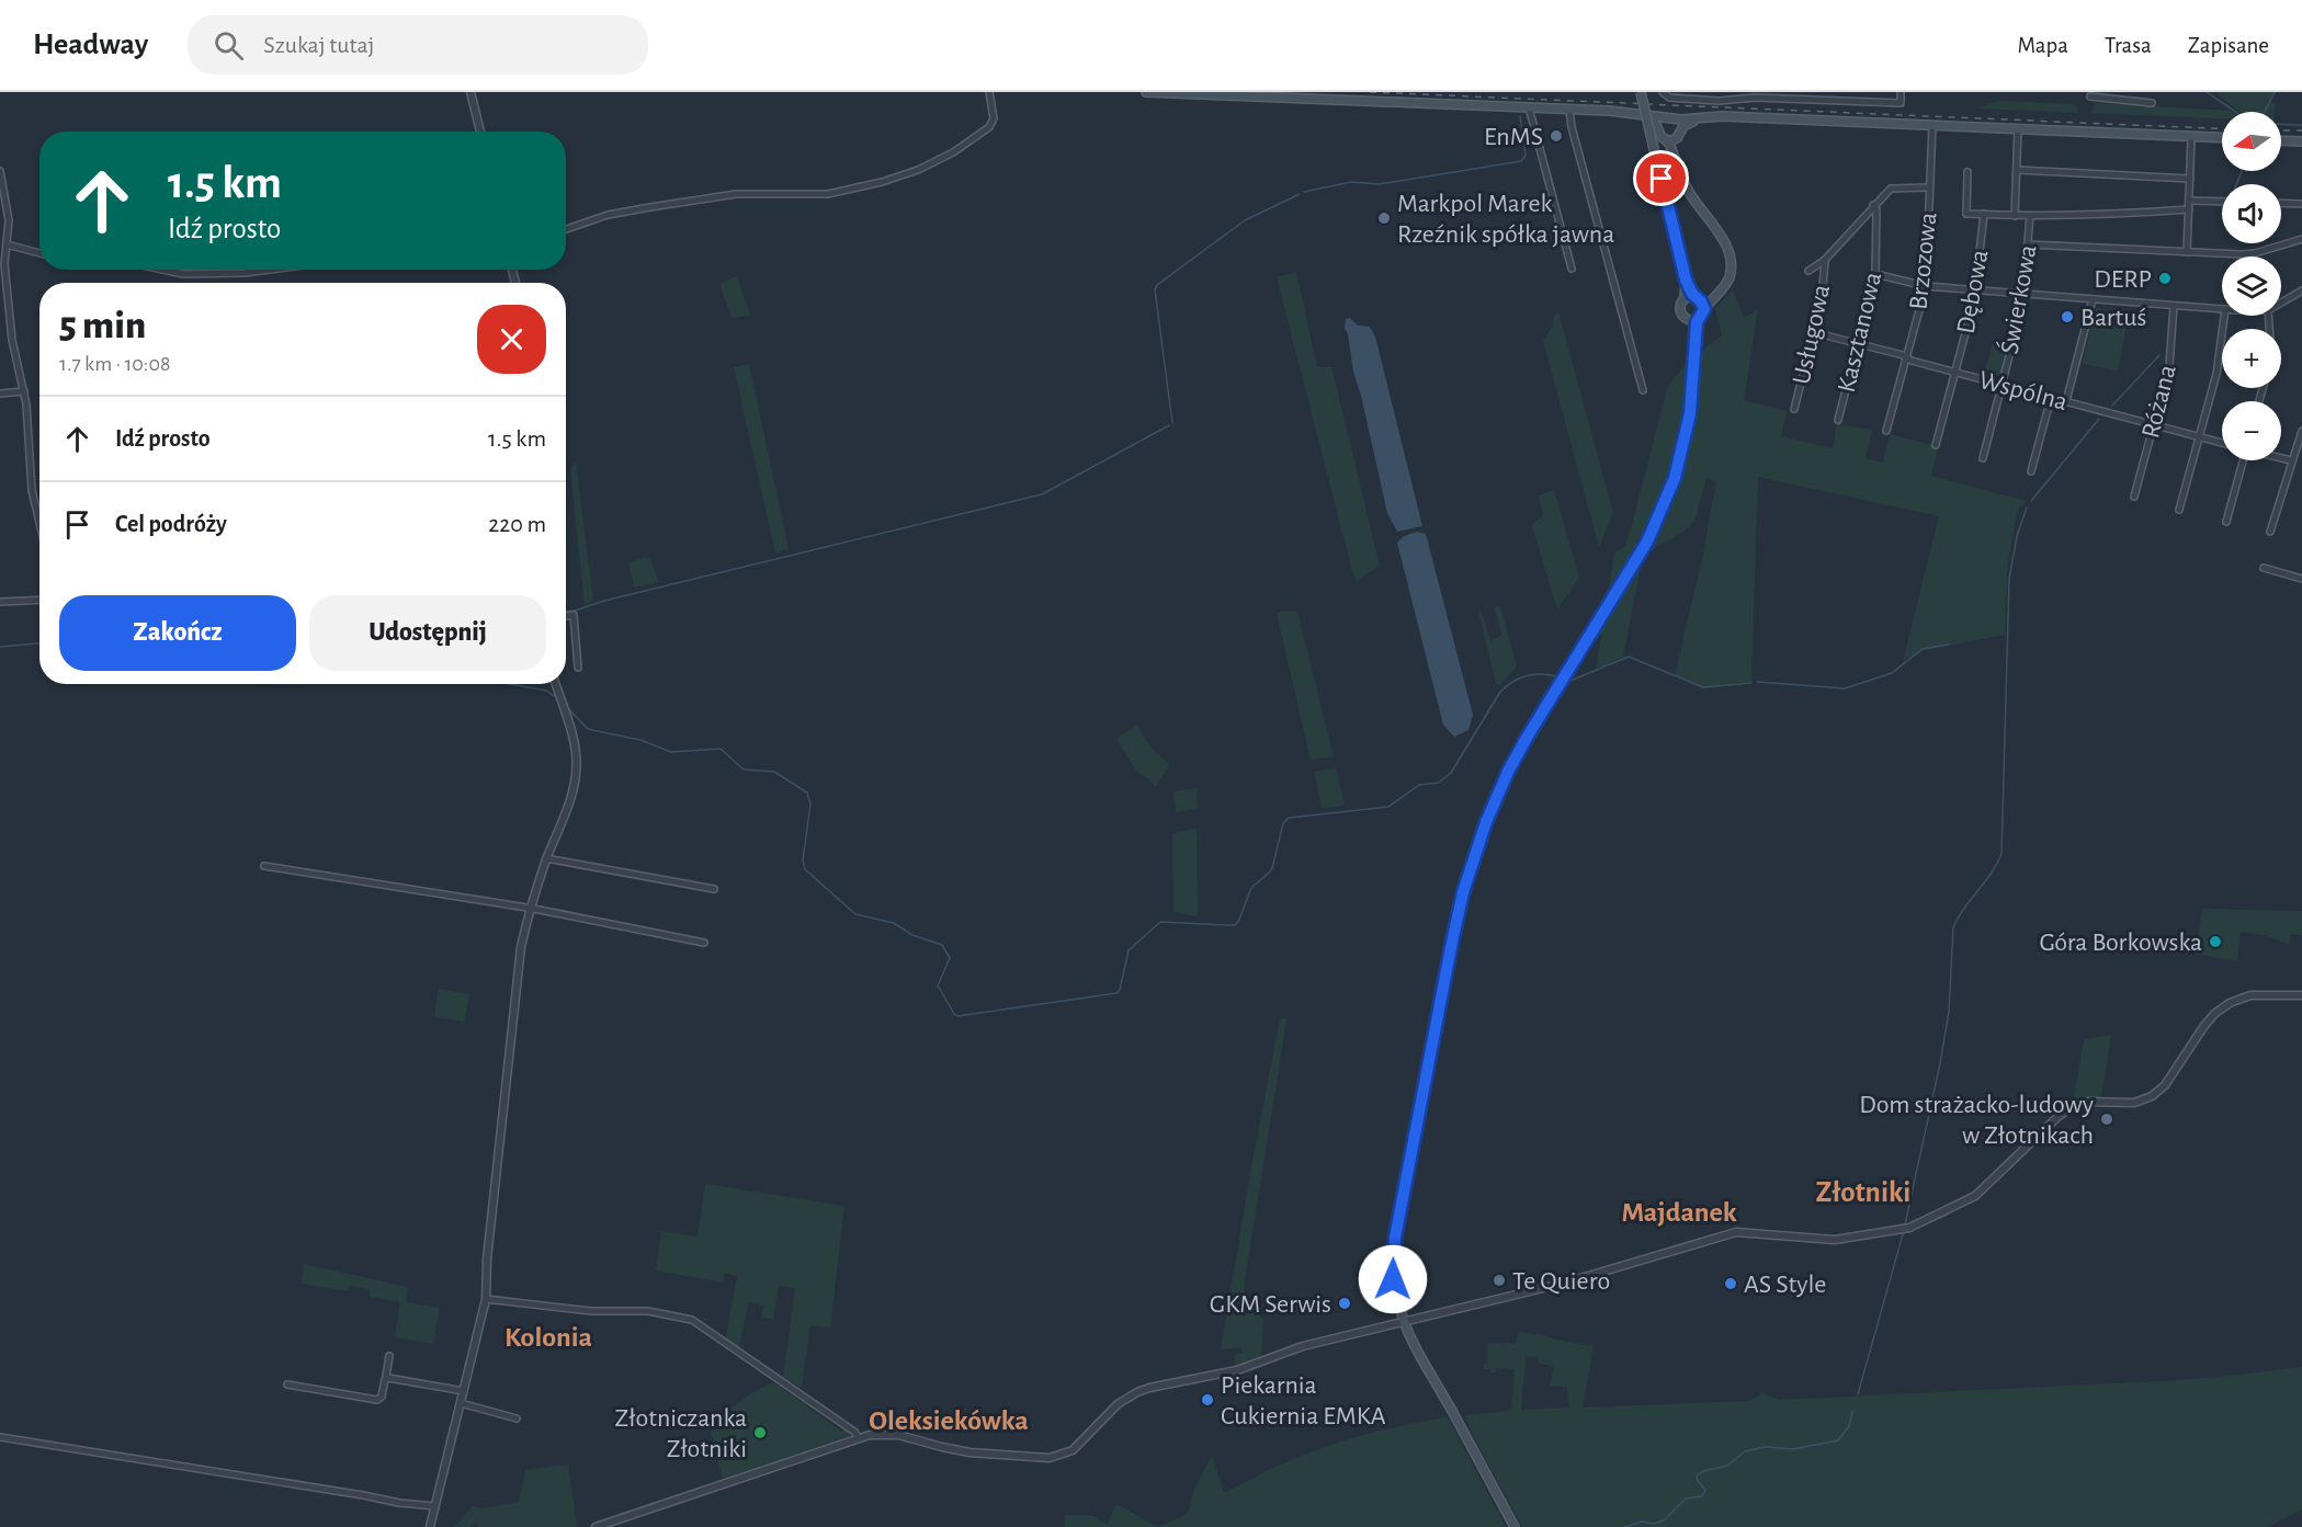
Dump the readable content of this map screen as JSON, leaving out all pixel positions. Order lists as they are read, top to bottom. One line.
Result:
{"streets":{"street":["Brzozowa","Dębowa","Świerkowa","Kasztanowa","Usługowa","Wspólna","Różana"]},"crossings":[["Brzozowa","Wspólna"],["Dębowa","Wspólna"],["Świerkowa","Wspólna"],["Kasztanowa","Wspólna"],["Usługowa","Wspólna"],["Wspólna","Różana"]],"districts":["Złotniki","Majdanek","Kolonia","Oleksiekówka"],"places":["EnMS","Markpol Marek Rzeźnik spółka jawna","DERP","Bartuś","Góra Borkowska","Dom strażacko-ludowy w Złotnikach","Te Quiero","AS Style","GKM Serwis","Piekarnia Cukiernia EMKA","Złotniczanka Złotniki"],"north":"left","page":{"header":"Headway","search":"Szukaj tutaj","nav":["Mapa","Trasa","Zapisane"],"map_buttons":["+","−"],"turn":["1.5 km","Idź prosto"],"heading":["5 min","1.7 km · 10:08"],"list":[{"name":"Idź prosto","value":"1.5 km"},{"name":"Cel podróży","value":"220 m"}],"buttons":["Zakończ","Udostępnij"]}}
